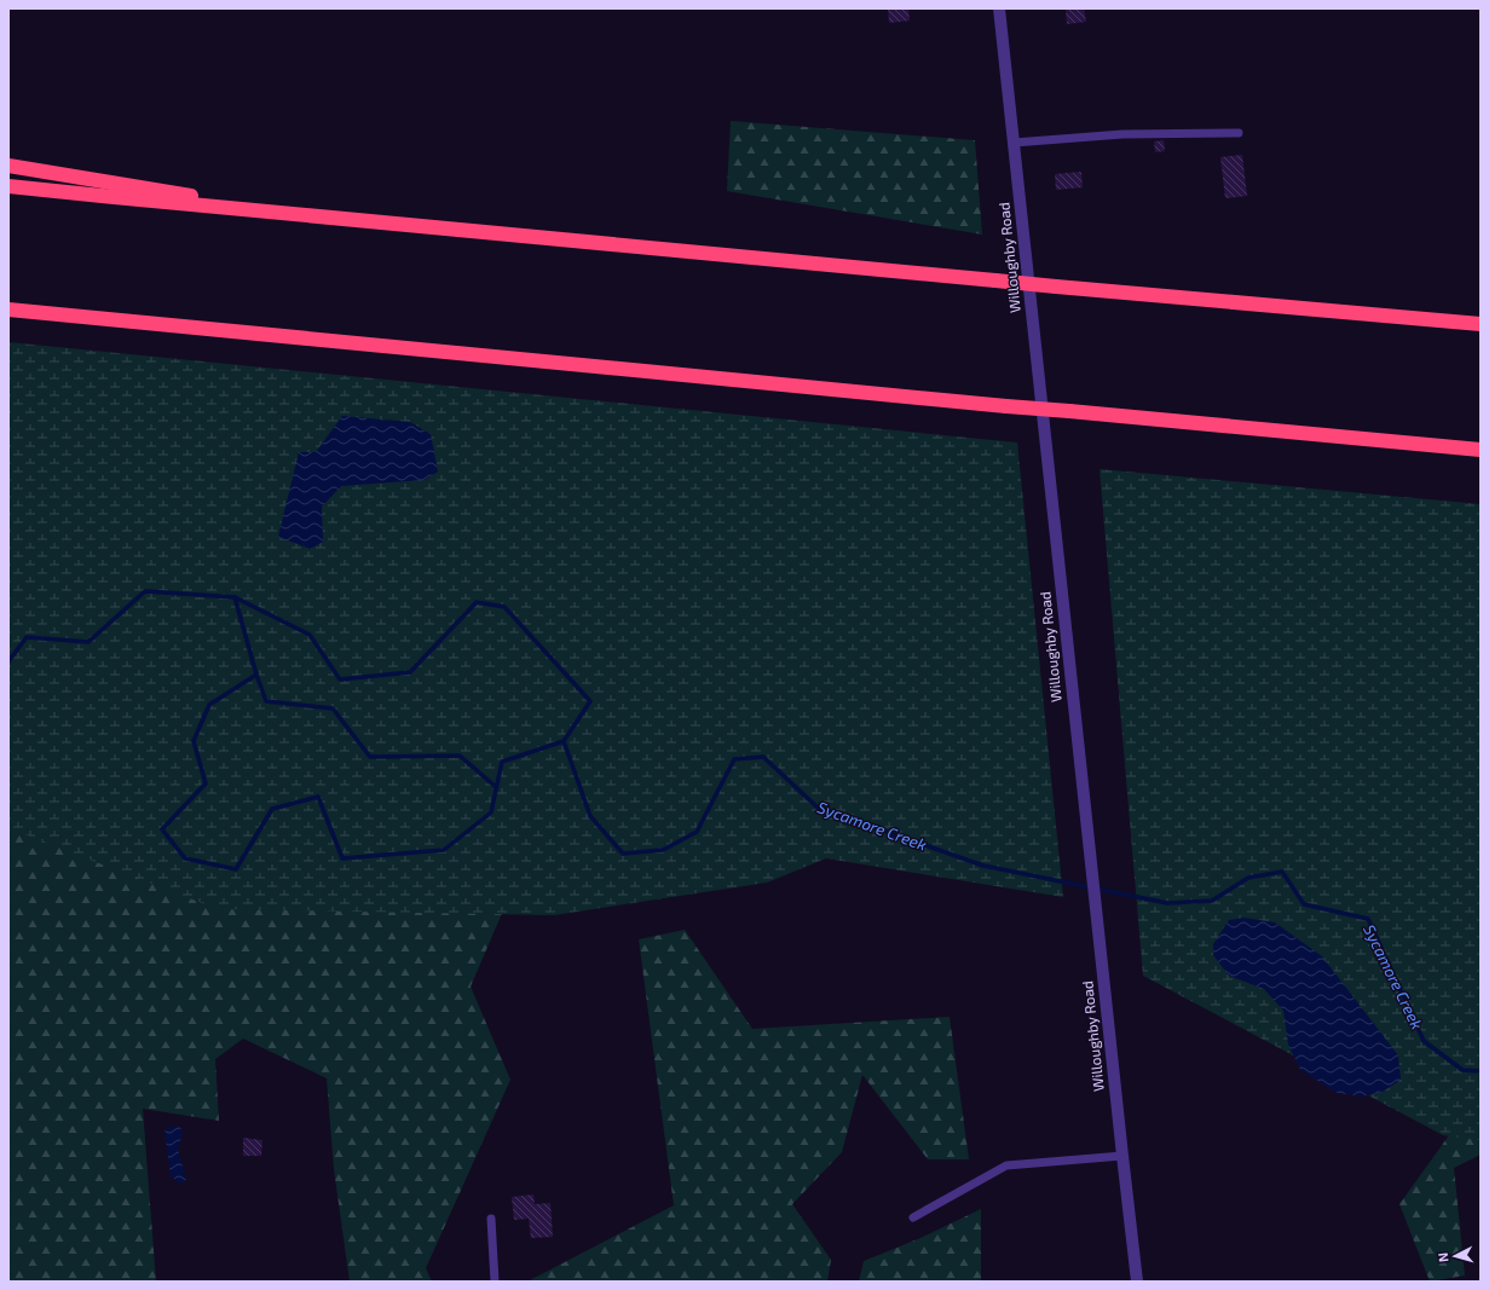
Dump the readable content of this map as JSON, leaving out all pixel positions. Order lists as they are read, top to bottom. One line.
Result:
{"streets":{"street":["Willoughby Road"]},"water":["Sycamore Creek"],"north":"left"}
